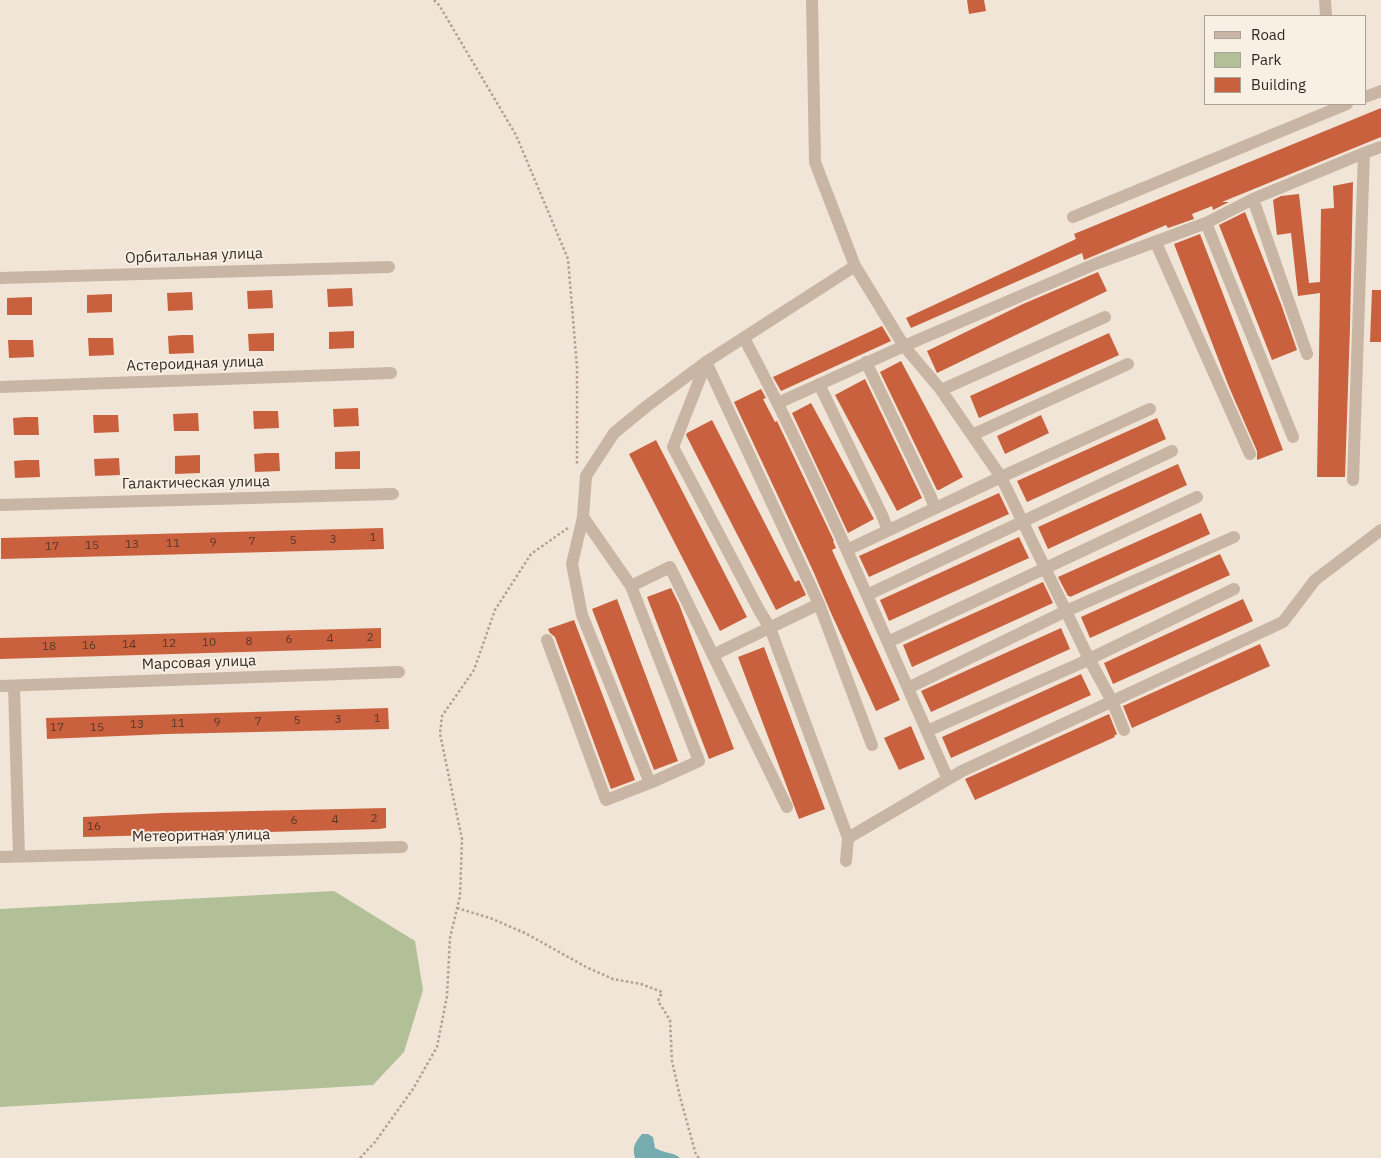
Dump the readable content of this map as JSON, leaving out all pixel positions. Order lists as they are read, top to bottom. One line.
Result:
{"streets":{"street":["Орбитальная улица","Астероидная улица","Галактическая улица","Марсовая улица","Метеоритная улица"]},"house_numbers":["1","3","5","7","9","11","13","15","17","2","4","6","8","10","12","14","16","18","1","3","5","7","9","11","13","17","15","2","4","6","16"],"legend":["Road","Park","Building"]}
